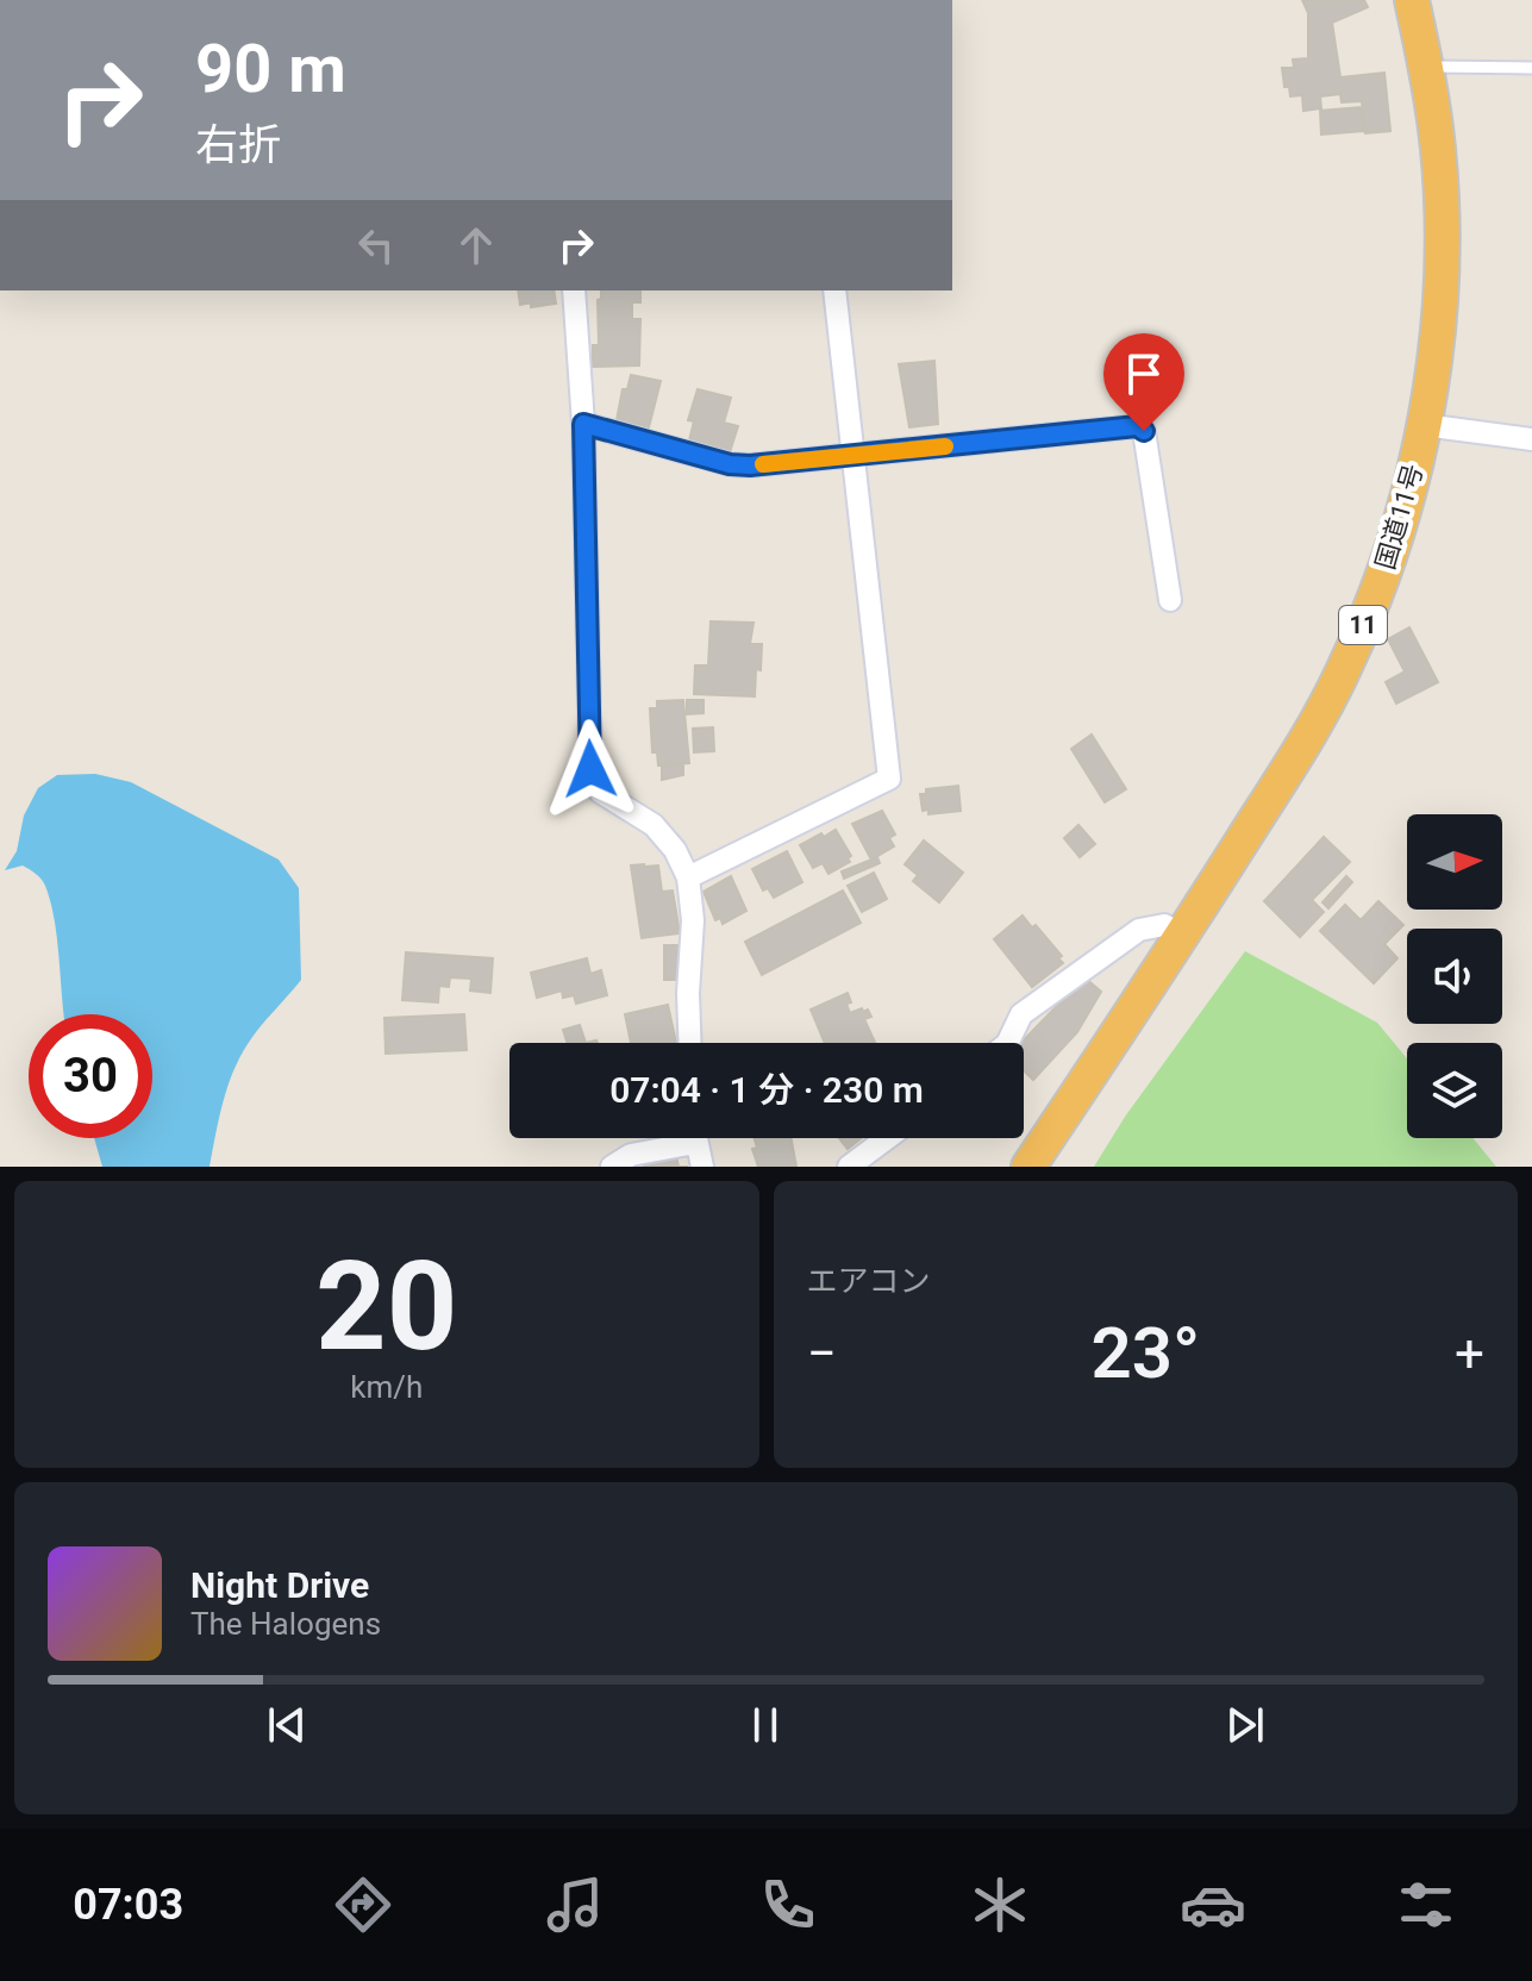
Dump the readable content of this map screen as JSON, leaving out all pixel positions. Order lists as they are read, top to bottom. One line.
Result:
{"streets":{"highway":["国道11号","11"]},"north":"right","page":{"turn":["90 m","右折"],"limit":"30","trip":"07:04 · 1 分 · 230 m","tile":[["20","km/h"],"エアコン"],"heat":["−","23°","+"],"song":["Night Drive","The Halogens"],"tabs":"07:03"}}
